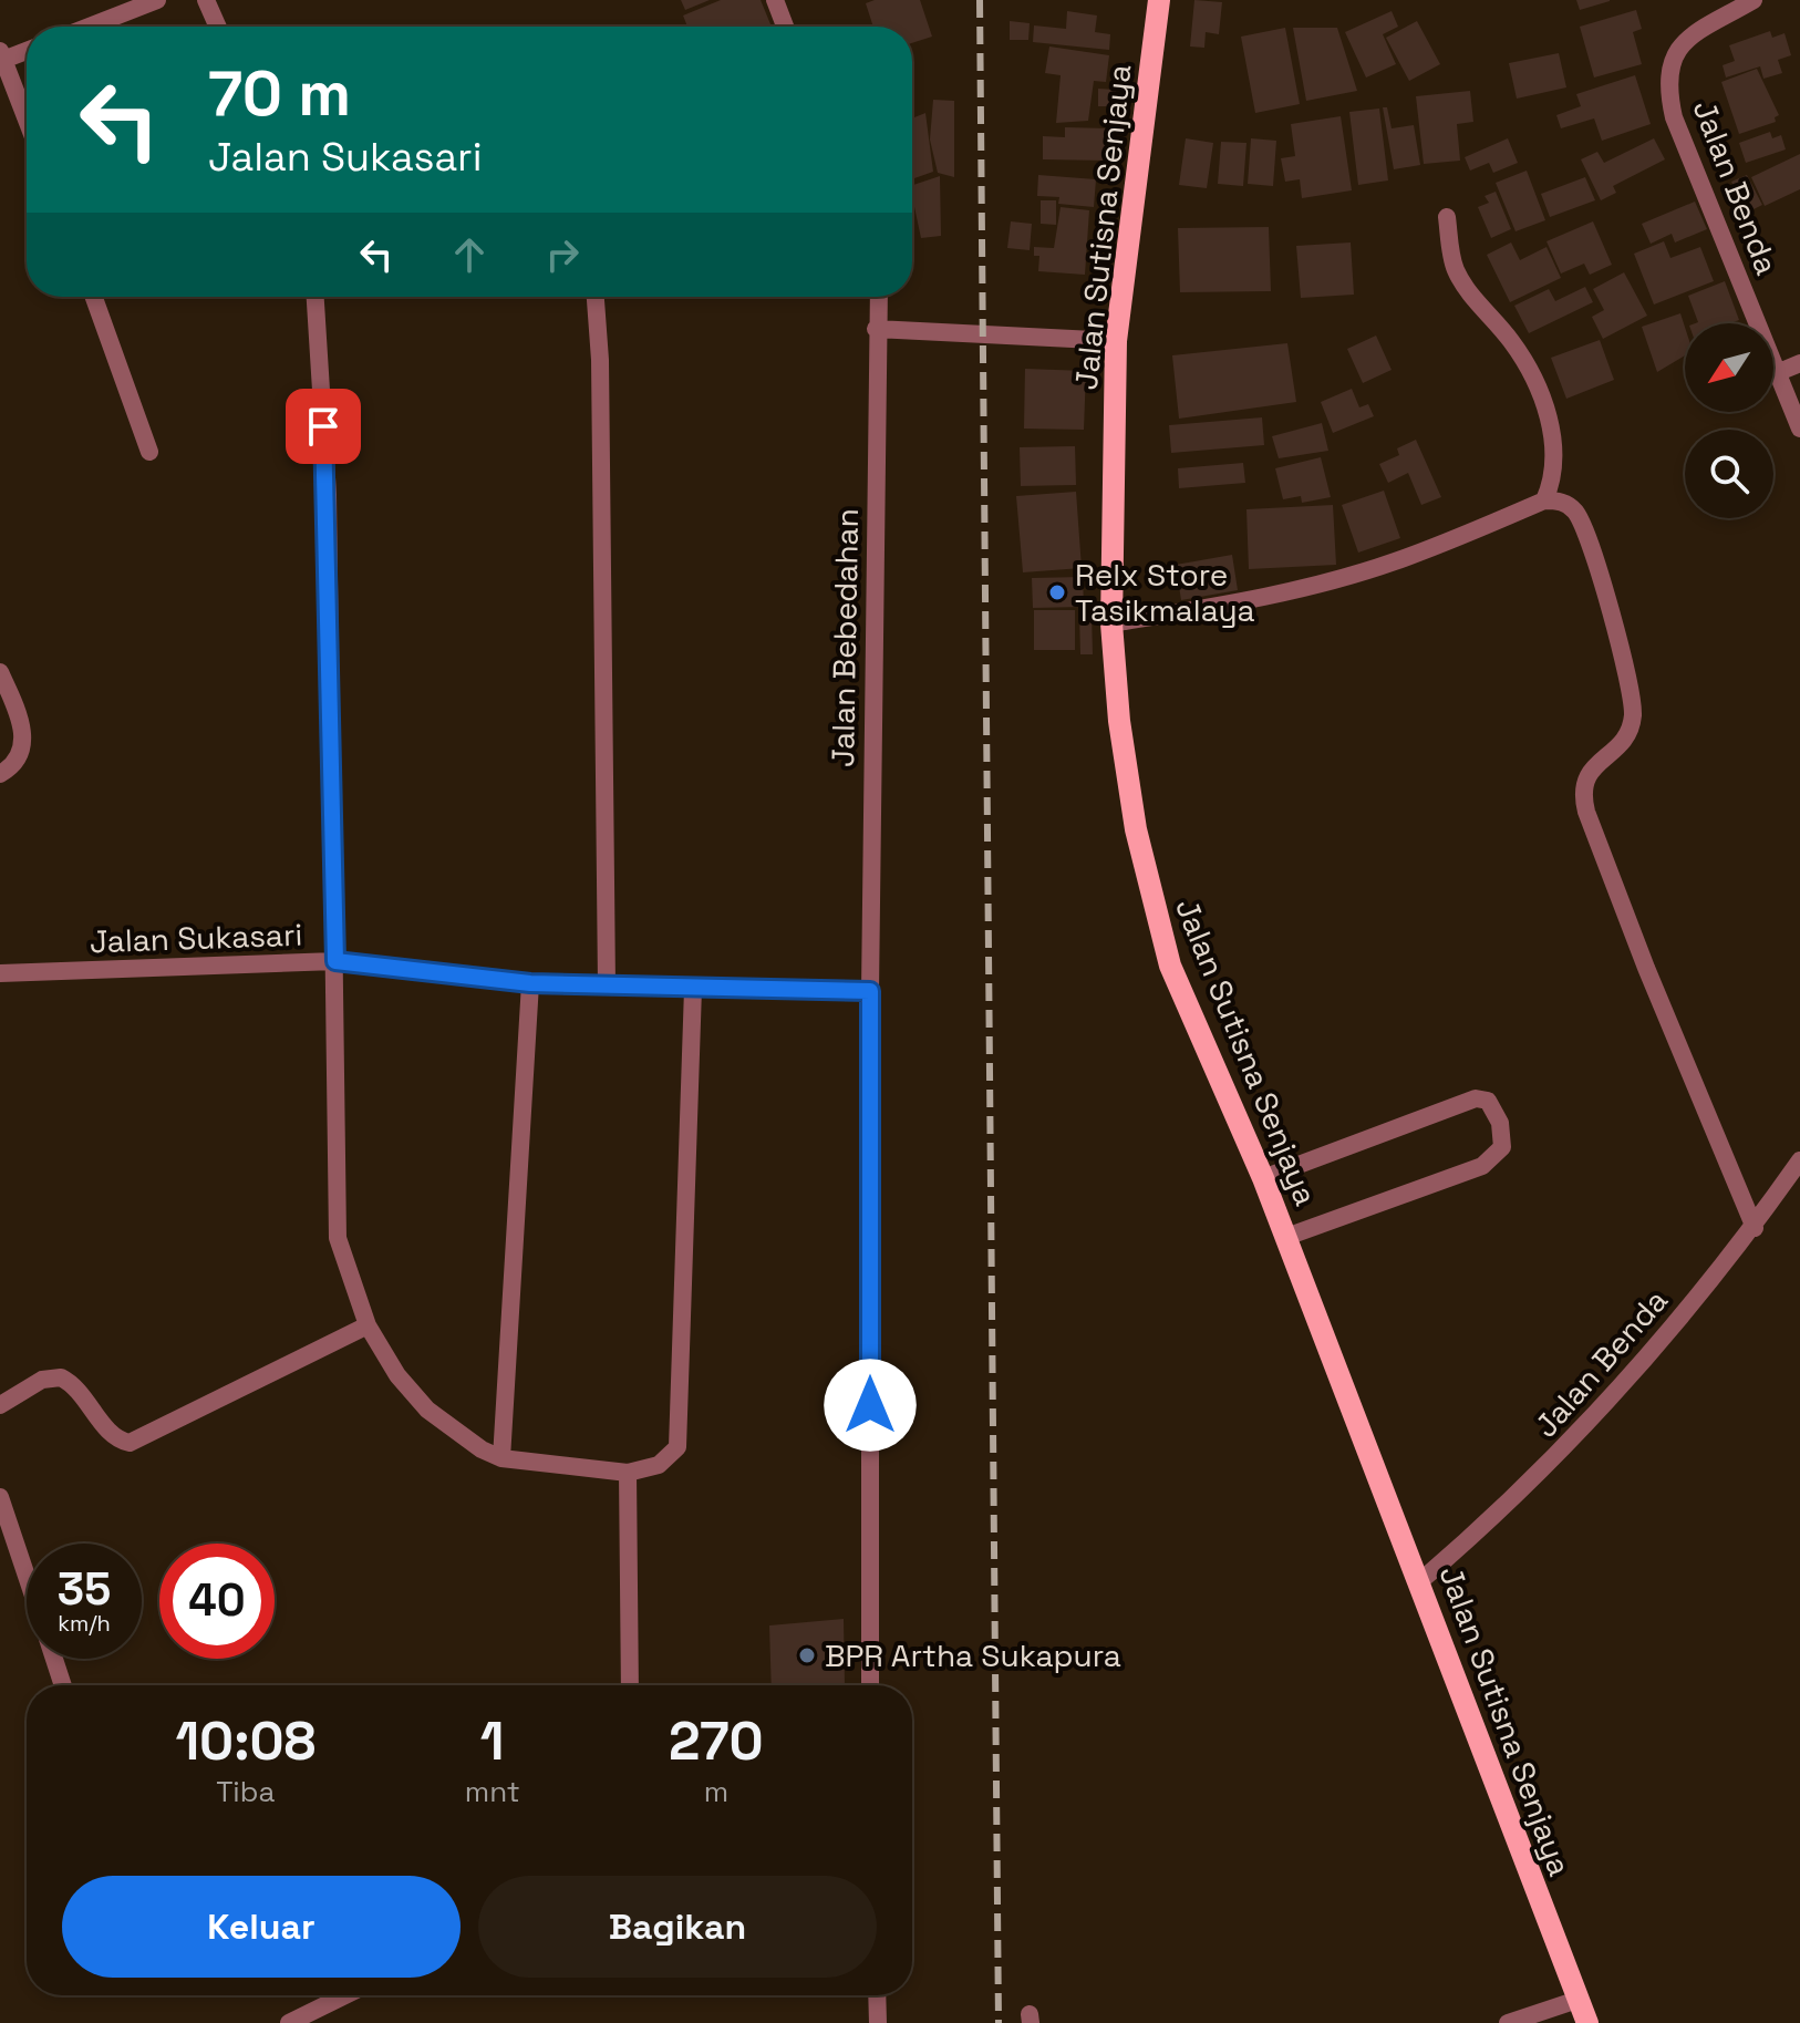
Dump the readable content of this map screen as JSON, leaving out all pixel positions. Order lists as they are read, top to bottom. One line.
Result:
{"streets":{"main road":["Jalan Sutisna Senjaya"],"street":["Jalan Benda","Jalan Bebedahan","Jalan Sukasari"]},"crossings":[["Jalan Benda","Jalan Sutisna Senjaya"],["Jalan Bebedahan","Jalan Sukasari"]],"places":["Relx Store Tasikmalaya","BPR Artha Sukapura"],"north":"bottom left","page":{"turn":["70 m","Jalan Sukasari"],"speed":"35 km/h","limit":"40","eta":["10:08","Tiba","1","mnt","270","m"],"buttons":["Keluar","Bagikan"]}}
